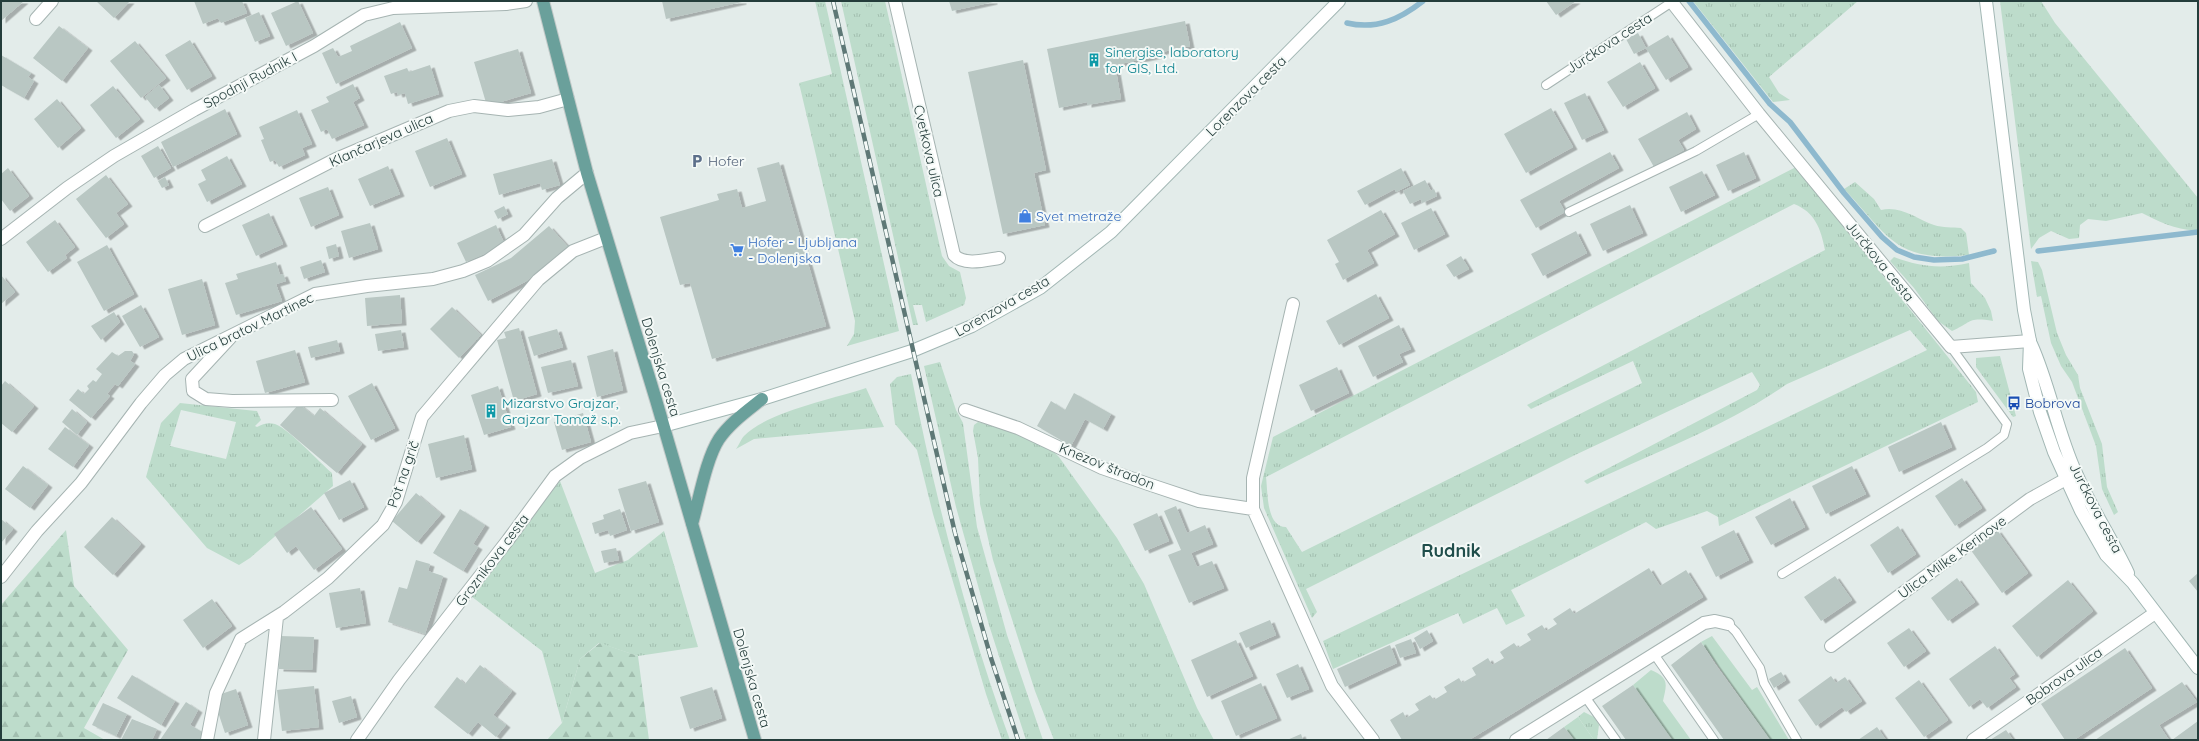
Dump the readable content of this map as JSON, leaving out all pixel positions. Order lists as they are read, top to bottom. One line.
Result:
{"streets":{"main road":["Dolenjska cesta"],"street":["Jurčkova cesta","Spodnji Rudnik I","Lorenzova cesta","Klančarjeva ulica","Cvetkova ulica","Ulica bratov Martinec","Knezov štradon","Pot na grič","Ulica Milke Kerinove","Groznikova cesta","Bobrova ulica"]},"crossings":[["Jurčkova cesta","Ulica Milke Kerinove"],["Jurčkova cesta","Bobrova ulica"],["Lorenzova cesta","Dolenjska cesta"],["Lorenzova cesta","Groznikova cesta"],["Klančarjeva ulica","Dolenjska cesta"],["Ulica bratov Martinec","Dolenjska cesta"],["Dolenjska cesta","Pot na grič"],["Dolenjska cesta","Groznikova cesta"]],"districts":["Rudnik"],"places":{"building":["Sinergise, laboratory for GIS, Ltd.","Mizarstvo Grajzar, Grajzar Tomaž s.p."],"parking":["Hofer"],"shop":["Svet metraže"],"supermarket":["Hofer - Ljubljana - Dolenjska"],"bus stop":["Bobrova"]}}
